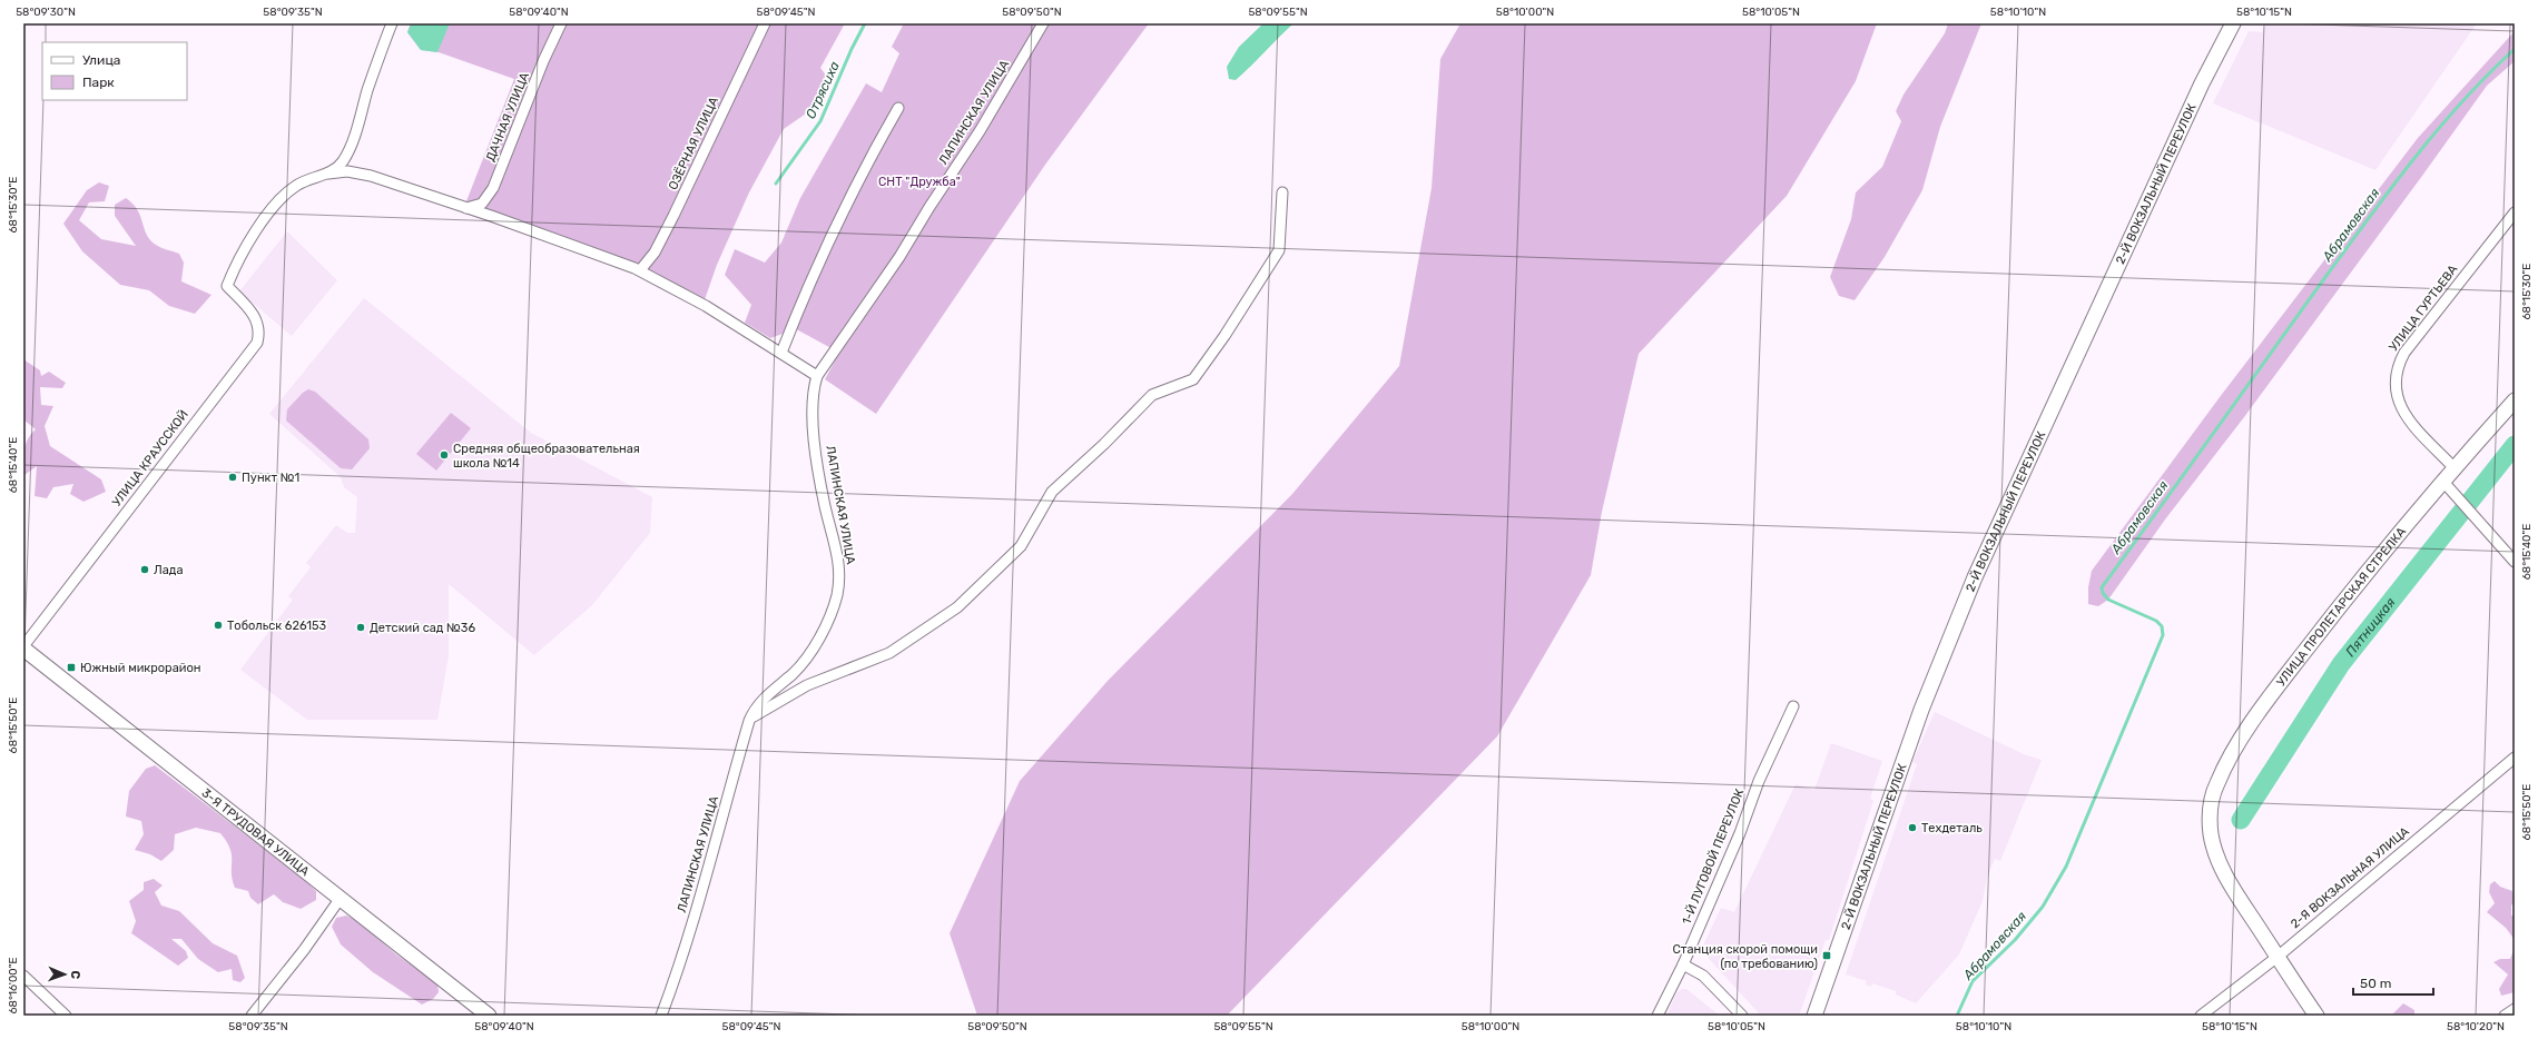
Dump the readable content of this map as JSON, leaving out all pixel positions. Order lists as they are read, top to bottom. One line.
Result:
{"streets":{"street":["ЛАПИНСКАЯ УЛИЦА","ДАЧНАЯ УЛИЦА","ОЗЁРНАЯ УЛИЦА","2-Й ВОКЗАЛЬНЫЙ ПЕРЕУЛОК","УЛИЦА ГУРТЬЕВА","УЛИЦА КРАУССКОЙ","УЛИЦА ПРОЛЕТАРСКАЯ СТРЕЛКА","3-Я ТРУДОВАЯ УЛИЦА","1-Й ЛУГОВОЙ ПЕРЕУЛОК","2-Я ВОКЗАЛЬНАЯ УЛИЦА"]},"crossings":[["УЛИЦА ГУРТЬЕВА","УЛИЦА ПРОЛЕТАРСКАЯ СТРЕЛКА"],["УЛИЦА КРАУССКОЙ","3-Я ТРУДОВАЯ УЛИЦА"],["УЛИЦА ПРОЛЕТАРСКАЯ СТРЕЛКА","2-Я ВОКЗАЛЬНАЯ УЛИЦА"]],"water":["Отрясиха","Абрамовская","Пятницкая"],"parks":["СНТ \"Дружба\""],"places":{"other":["Средняя общеобразовательная школа №14","Пункт №1","Лада","Тобольск 626153","Детский сад №36","Техдеталь"],"transit":["Южный микрорайон","Станция скорой помощи (по требованию)"]},"legend":["Улица","Парк"],"scale_bar":"50 m","north":"right","coordinates":["58°09'30\"N","58°09'35\"N","58°09'40\"N","58°09'45\"N","58°09'50\"N","58°09'55\"N","58°10'00\"N","58°10'05\"N","58°10'10\"N","58°10'15\"N","68°15'30\"E","68°15'40\"E","68°15'50\"E","68°16'00\"E","58°10'20\"N"]}
